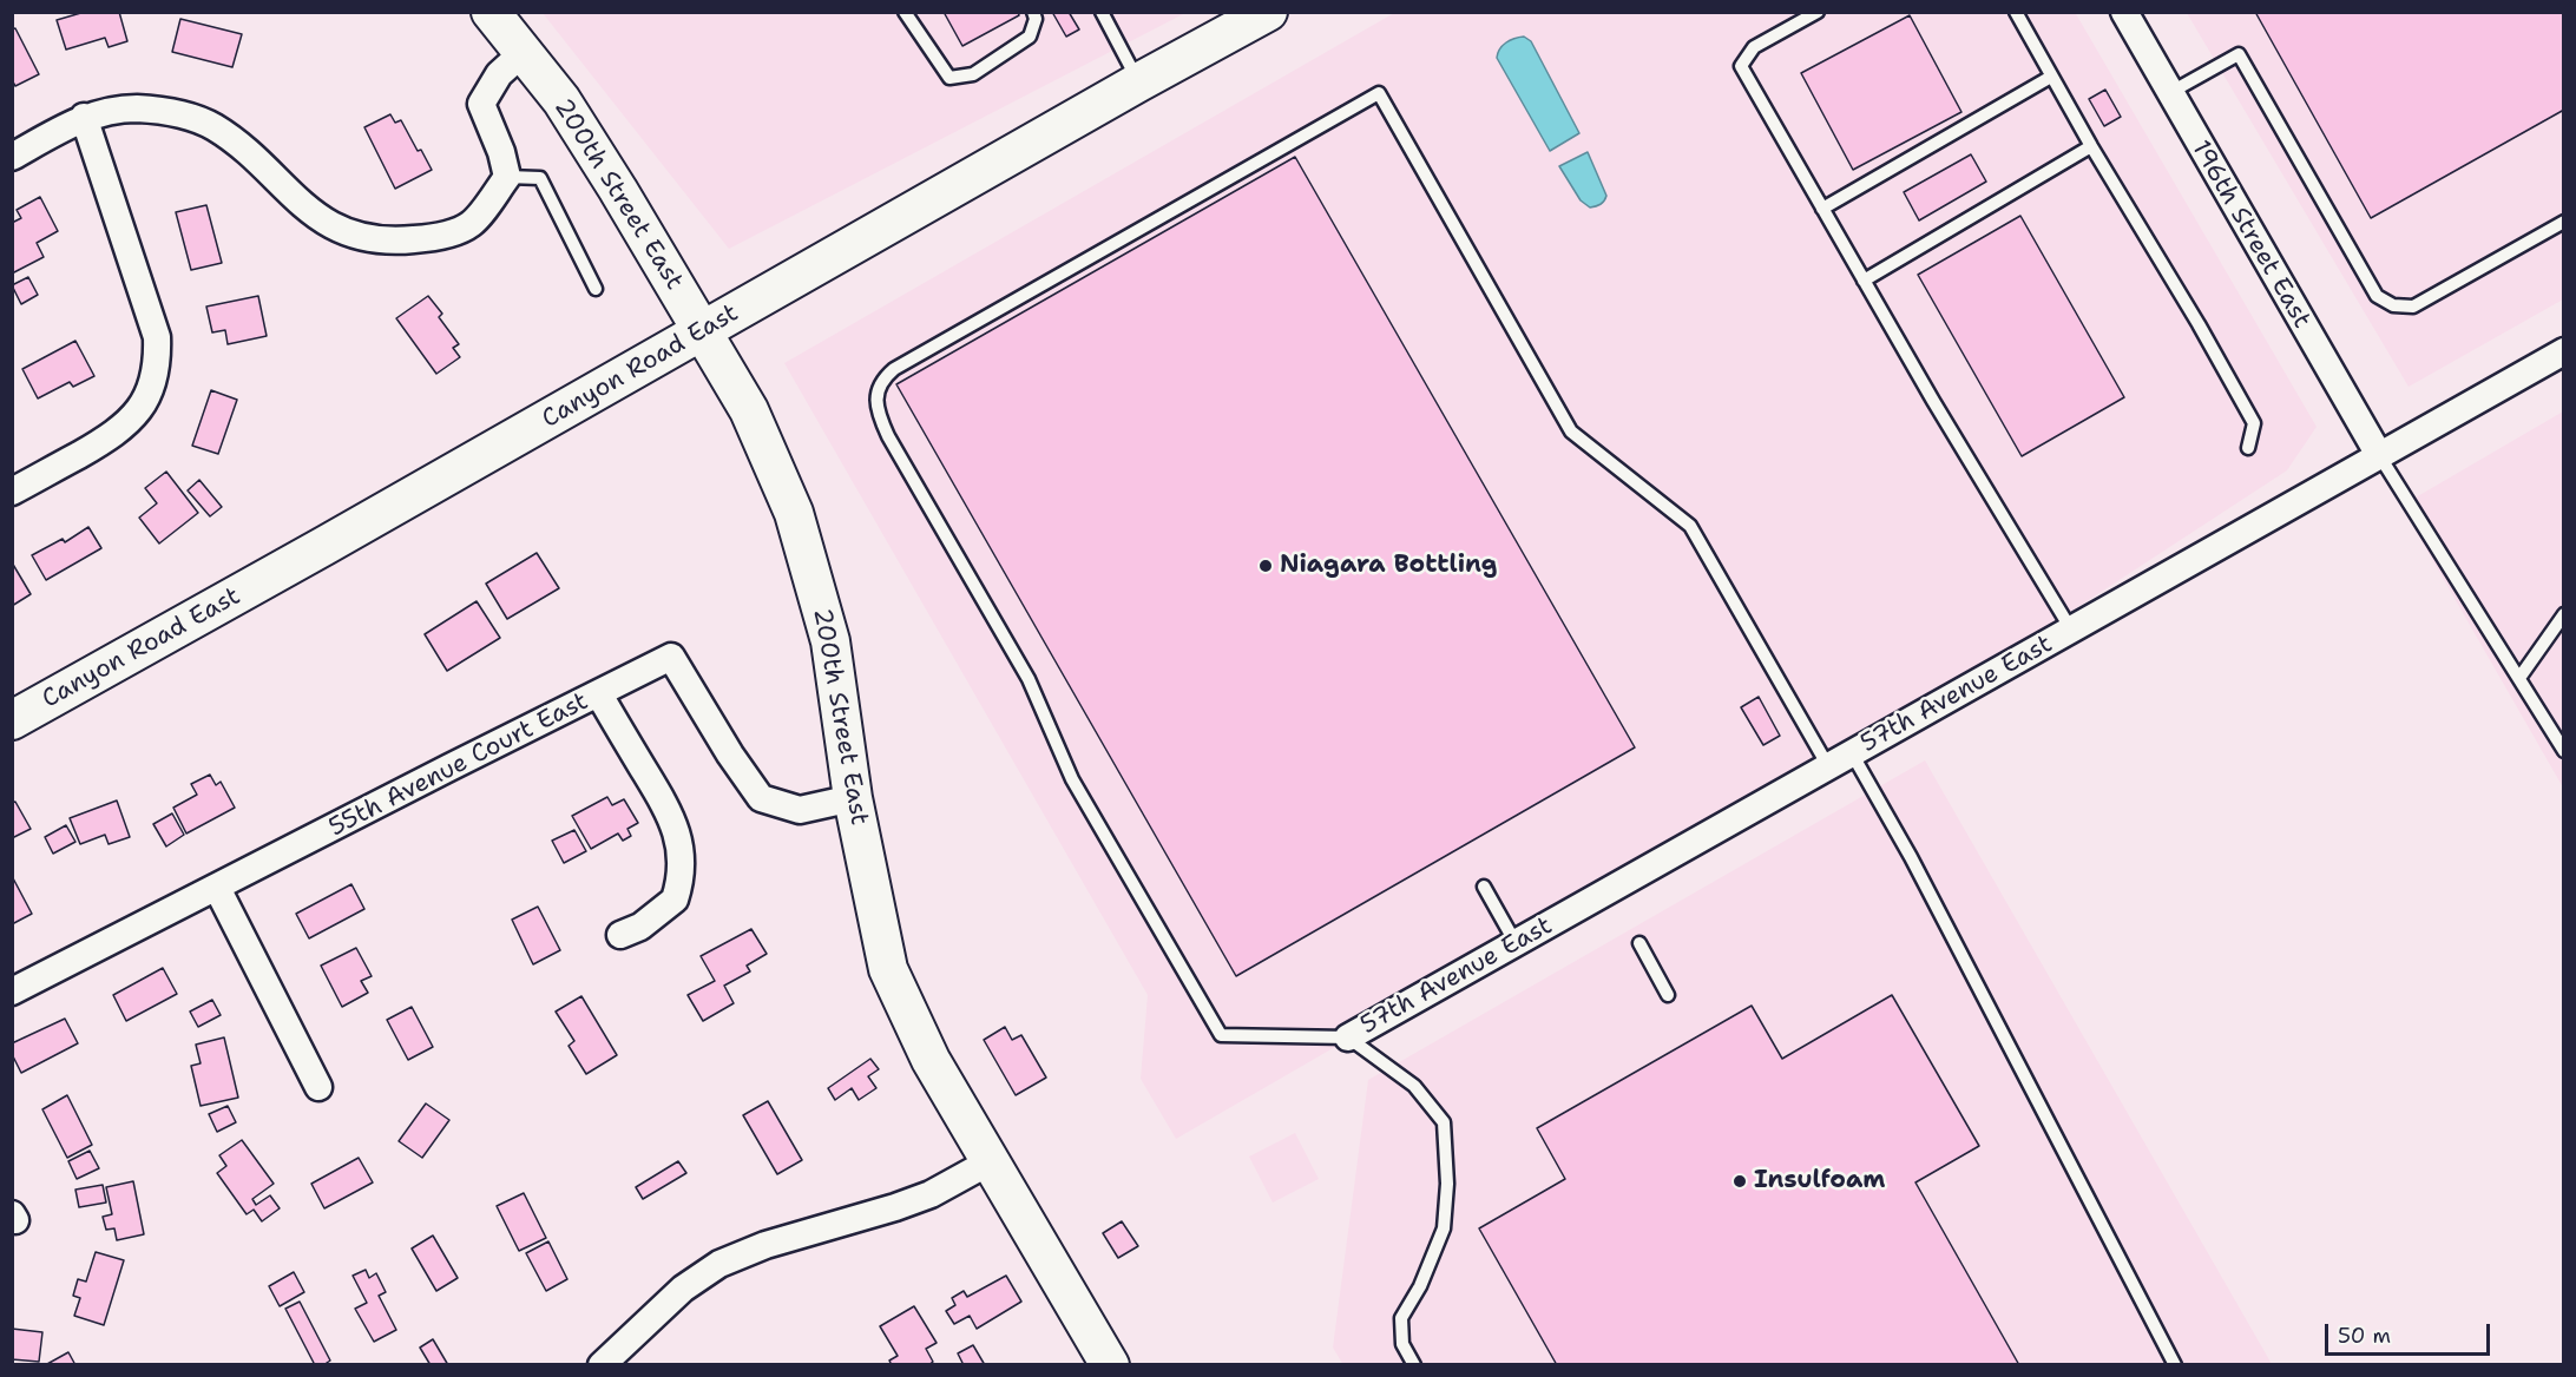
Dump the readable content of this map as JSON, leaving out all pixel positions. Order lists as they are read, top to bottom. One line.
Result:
{"streets":{"street":["200th Street East","196th Street East","Canyon Road East","57th Avenue East","55th Avenue Court East"]},"crossings":[["200th Street East","Canyon Road East"],["200th Street East","55th Avenue Court East"],["196th Street East","57th Avenue East"]],"places":["Niagara Bottling","Insulfoam"],"scale_bar":"50 m"}
